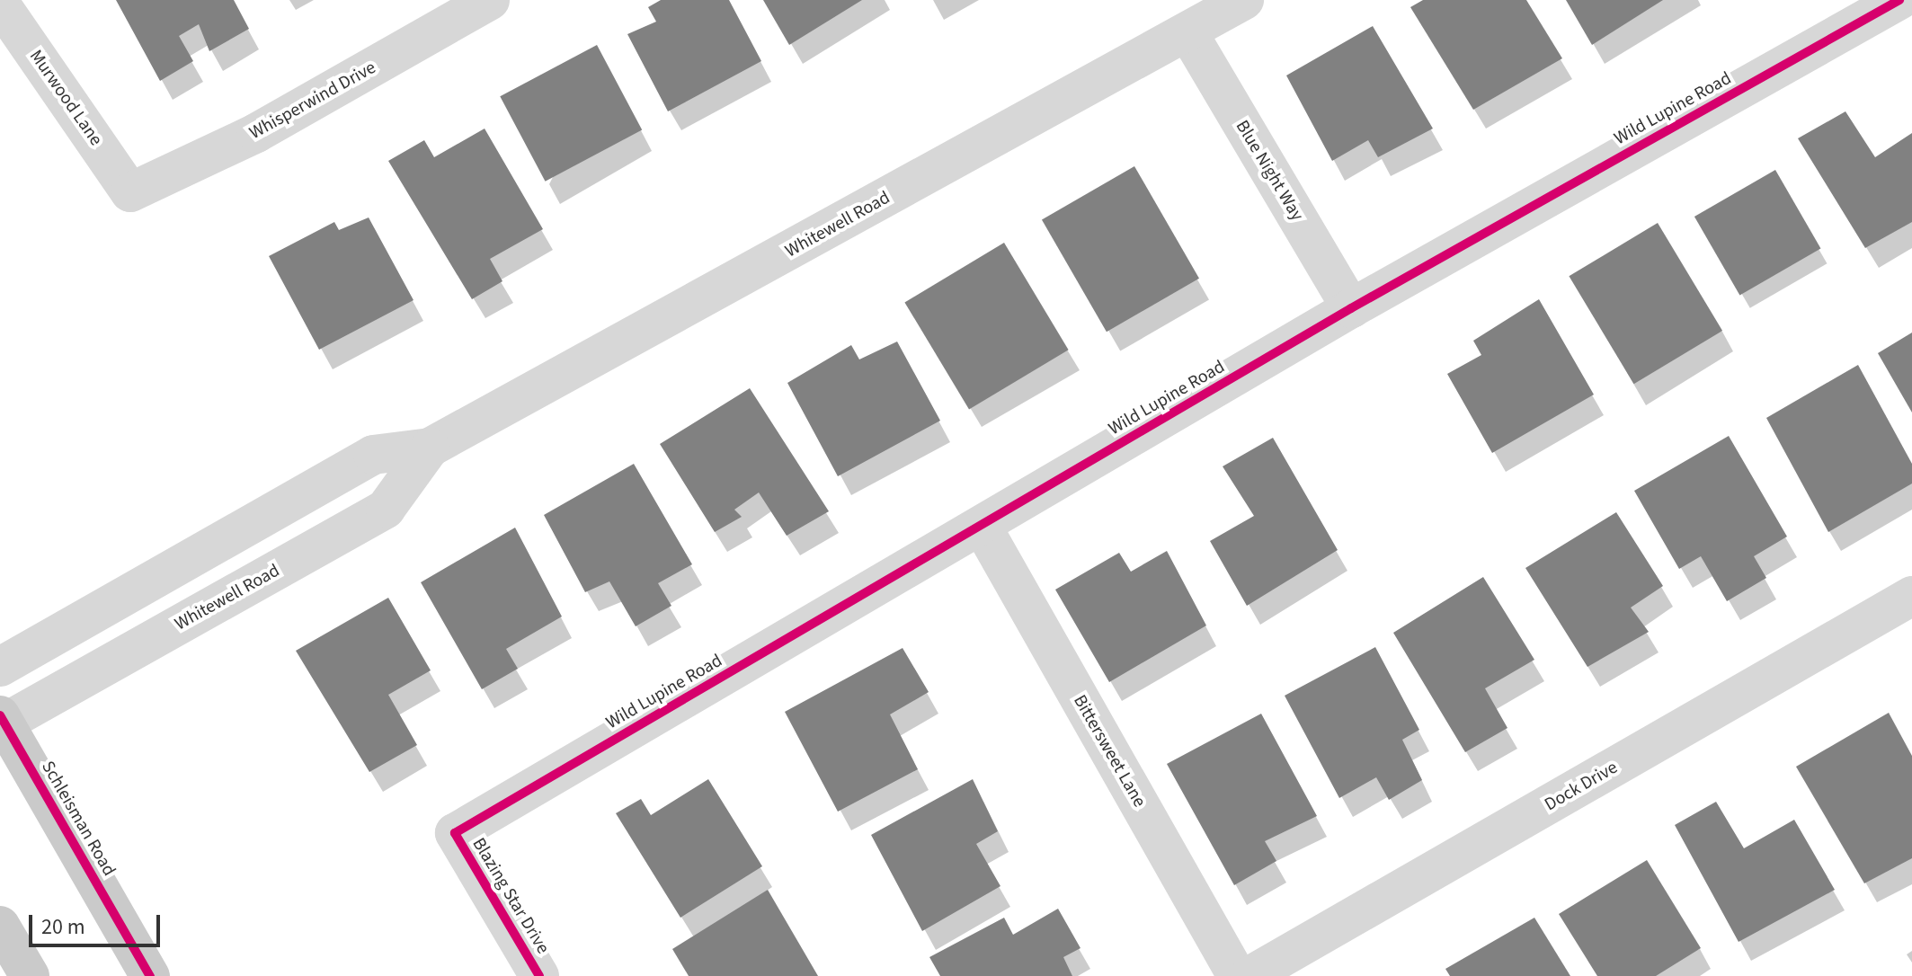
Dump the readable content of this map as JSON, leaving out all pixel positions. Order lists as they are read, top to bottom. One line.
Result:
{"streets":{"main road":["Schleisman Road"],"street":["Murwood Lane","Whisperwind Drive","Wild Lupine Road","Blue Night Way","Whitewell Road","Bittersweet Lane","Dock Drive","Blazing Star Drive"]},"crossings":[["Murwood Lane","Whisperwind Drive"],["Wild Lupine Road","Blue Night Way"],["Wild Lupine Road","Bittersweet Lane"],["Wild Lupine Road","Blazing Star Drive"],["Blue Night Way","Whitewell Road"],["Whitewell Road","Schleisman Road"]],"scale_bar":"20 m"}
